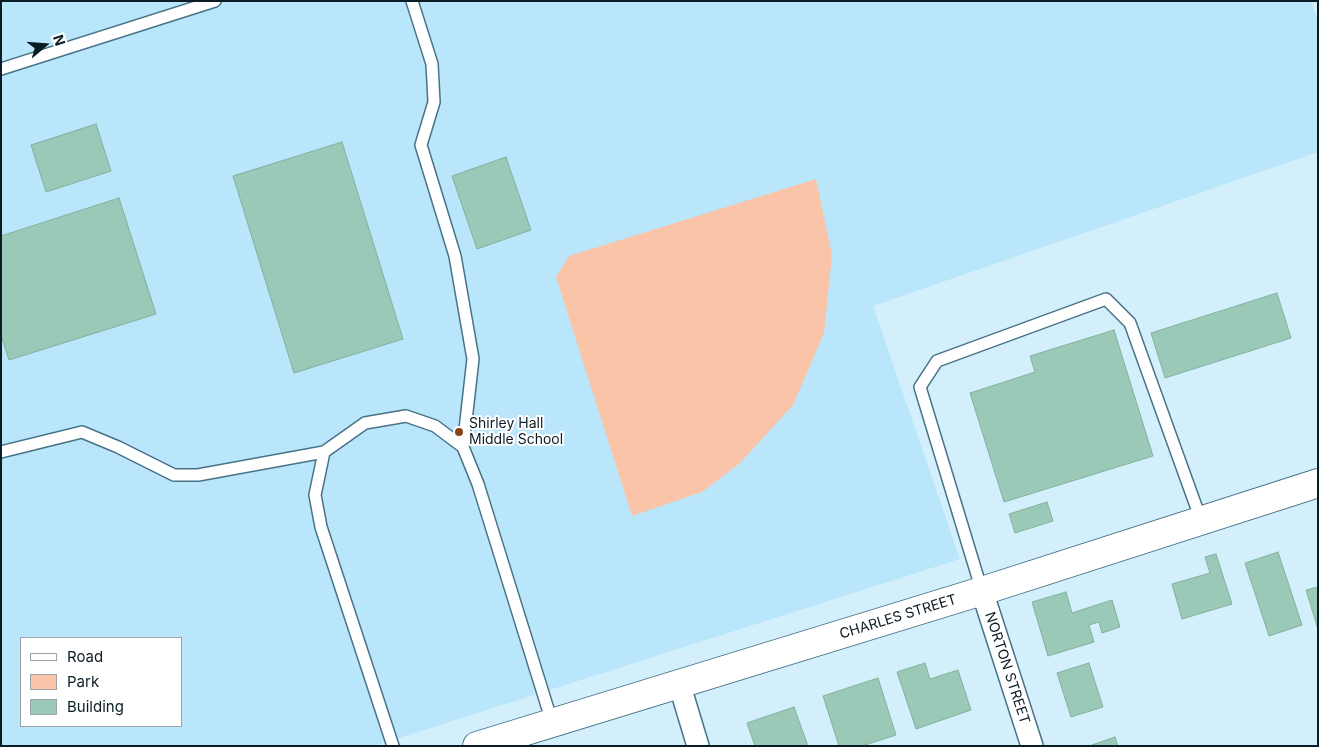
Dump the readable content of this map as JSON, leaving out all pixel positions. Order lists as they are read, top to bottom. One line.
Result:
{"streets":{"street":["CHARLES STREET","NORTON STREET"]},"crossings":[["CHARLES STREET","NORTON STREET"]],"places":["Shirley Hall Middle School"],"legend":["Road","Park","Building"],"north":"right"}
